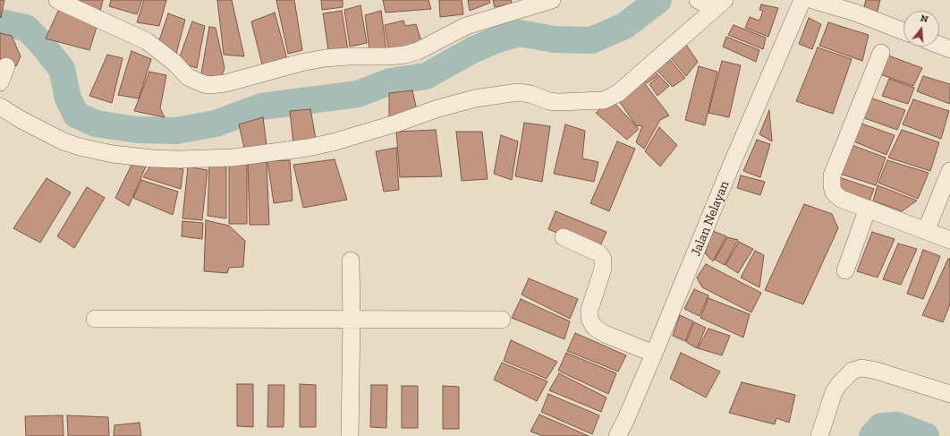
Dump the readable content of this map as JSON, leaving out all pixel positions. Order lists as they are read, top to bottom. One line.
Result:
{"streets":{"street":["Jalan Nelayan"]},"north":"top"}
